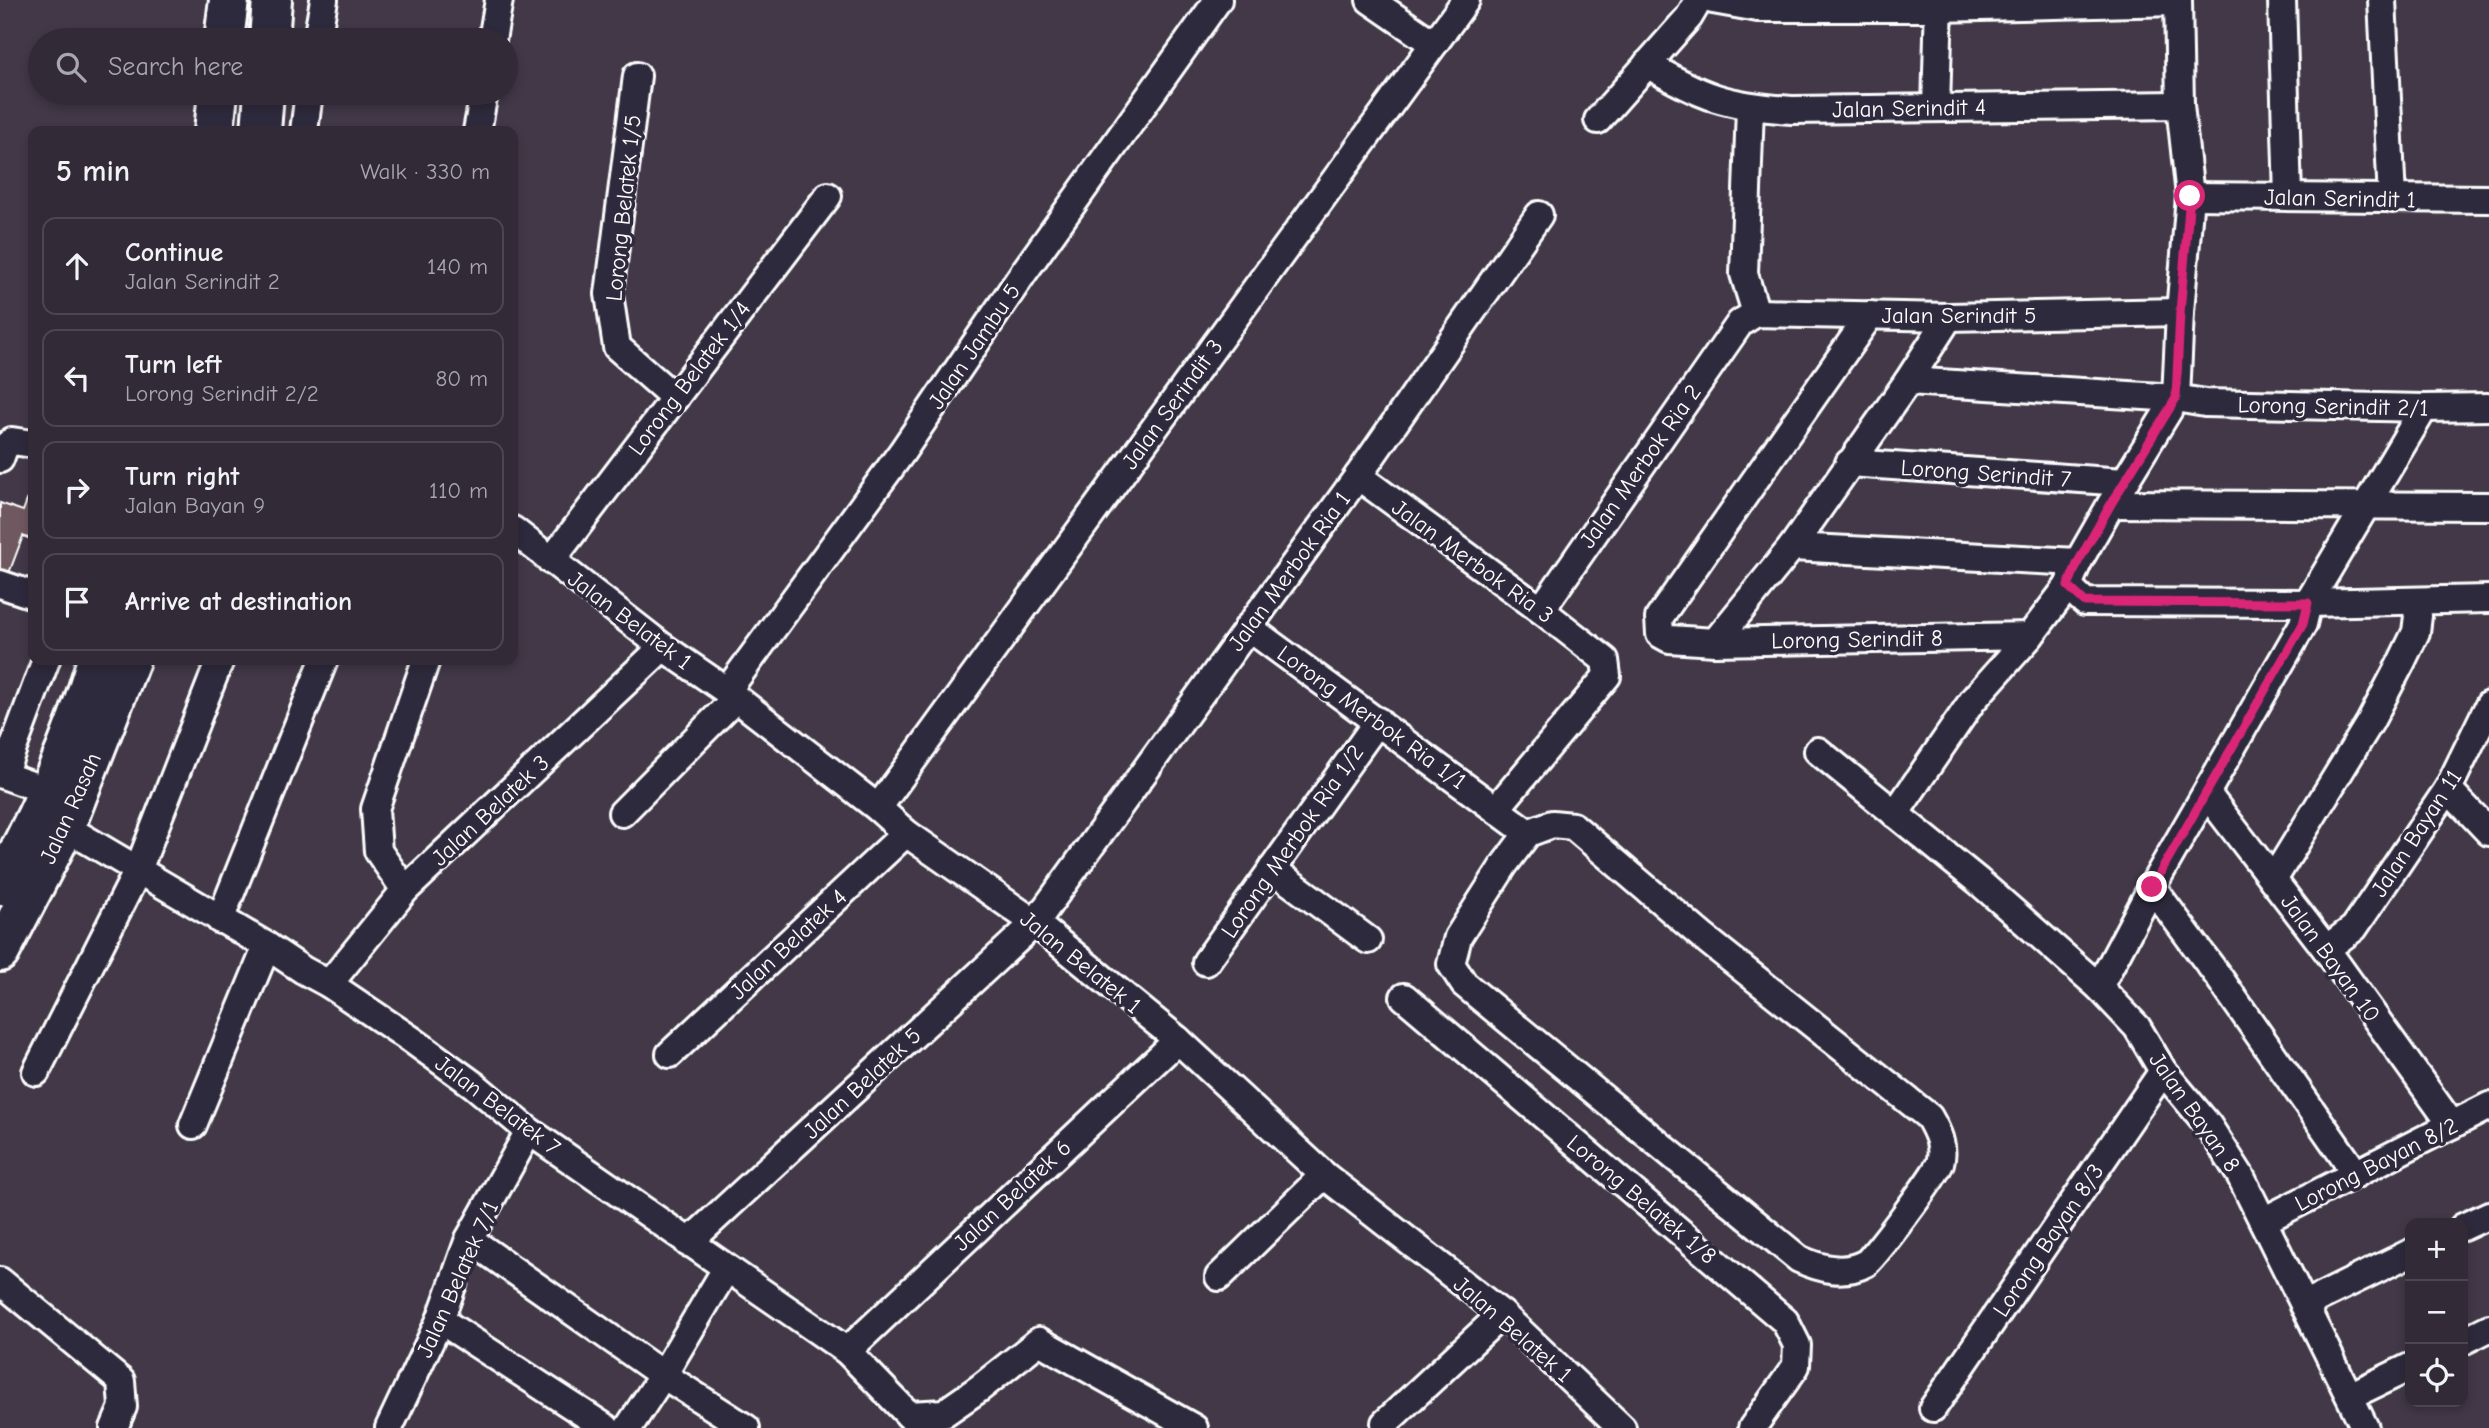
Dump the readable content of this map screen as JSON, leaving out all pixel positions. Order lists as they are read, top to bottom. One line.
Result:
{"streets":{"highway":["Jalan Rasah"],"street":["Jalan Serindit 4","Jalan Serindit 1","Lorong Belatek 1/5","Jalan Serindit 5","Jalan Jambu 5","Lorong Belatek 1/4","Jalan Serindit 3","Lorong Serindit 2/1","Jalan Merbok Ria 2","Lorong Serindit 7","Jalan Merbok Ria 3","Jalan Merbok Ria 1","Jalan Belatek 1","Lorong Serindit 8","Lorong Merbok Ria 1/1","Jalan Belatek 3","Jalan Bayan 11","Lorong Merbok Ria 1/2","Jalan Belatek 4","Jalan Bayan 10","Jalan Belatek 5","Jalan Belatek 7","Jalan Bayan 8","Lorong Bayan 8/2","Jalan Belatek 6","Lorong Belatek 1/8","Lorong Bayan 8/3","Jalan Belatek 7/1"]},"crossings":[["Lorong Belatek 1/5","Lorong Belatek 1/4"],["Jalan Serindit 5","Jalan Merbok Ria 2"],["Jalan Serindit 5","Lorong Serindit 8"],["Jalan Jambu 5","Jalan Belatek 1"],["Lorong Belatek 1/4","Jalan Belatek 1"],["Jalan Serindit 3","Jalan Belatek 1"],["Jalan Merbok Ria 2","Jalan Merbok Ria 3"],["Jalan Merbok Ria 3","Jalan Merbok Ria 1"],["Jalan Merbok Ria 3","Lorong Merbok Ria 1/1"],["Jalan Merbok Ria 1","Jalan Belatek 1"],["Jalan Merbok Ria 1","Lorong Merbok Ria 1/1"],["Jalan Merbok Ria 1","Jalan Belatek 5"],["Jalan Belatek 1","Jalan Belatek 3"],["Jalan Belatek 1","Jalan Belatek 4"],["Jalan Belatek 1","Jalan Belatek 5"],["Jalan Belatek 1","Jalan Belatek 6"],["Lorong Merbok Ria 1/1","Lorong Merbok Ria 1/2"],["Jalan Rasah","Jalan Belatek 7"],["Jalan Belatek 3","Jalan Belatek 7"],["Jalan Bayan 11","Jalan Bayan 10"],["Jalan Bayan 10","Lorong Bayan 8/2"],["Jalan Belatek 5","Jalan Belatek 7"],["Jalan Belatek 7","Jalan Belatek 6"],["Jalan Belatek 7","Jalan Belatek 7/1"],["Jalan Bayan 8","Lorong Bayan 8/2"],["Jalan Bayan 8","Lorong Bayan 8/3"]],"page":{"search":"Search here","heading":["5 min","Walk · 330 m"],"list":[["Continue","Jalan Serindit 2","140 m"],["Turn left","Lorong Serindit 2/2","80 m"],["Turn right","Jalan Bayan 9","110 m"],"Arrive at destination"],"map_buttons":["+","−"]}}
